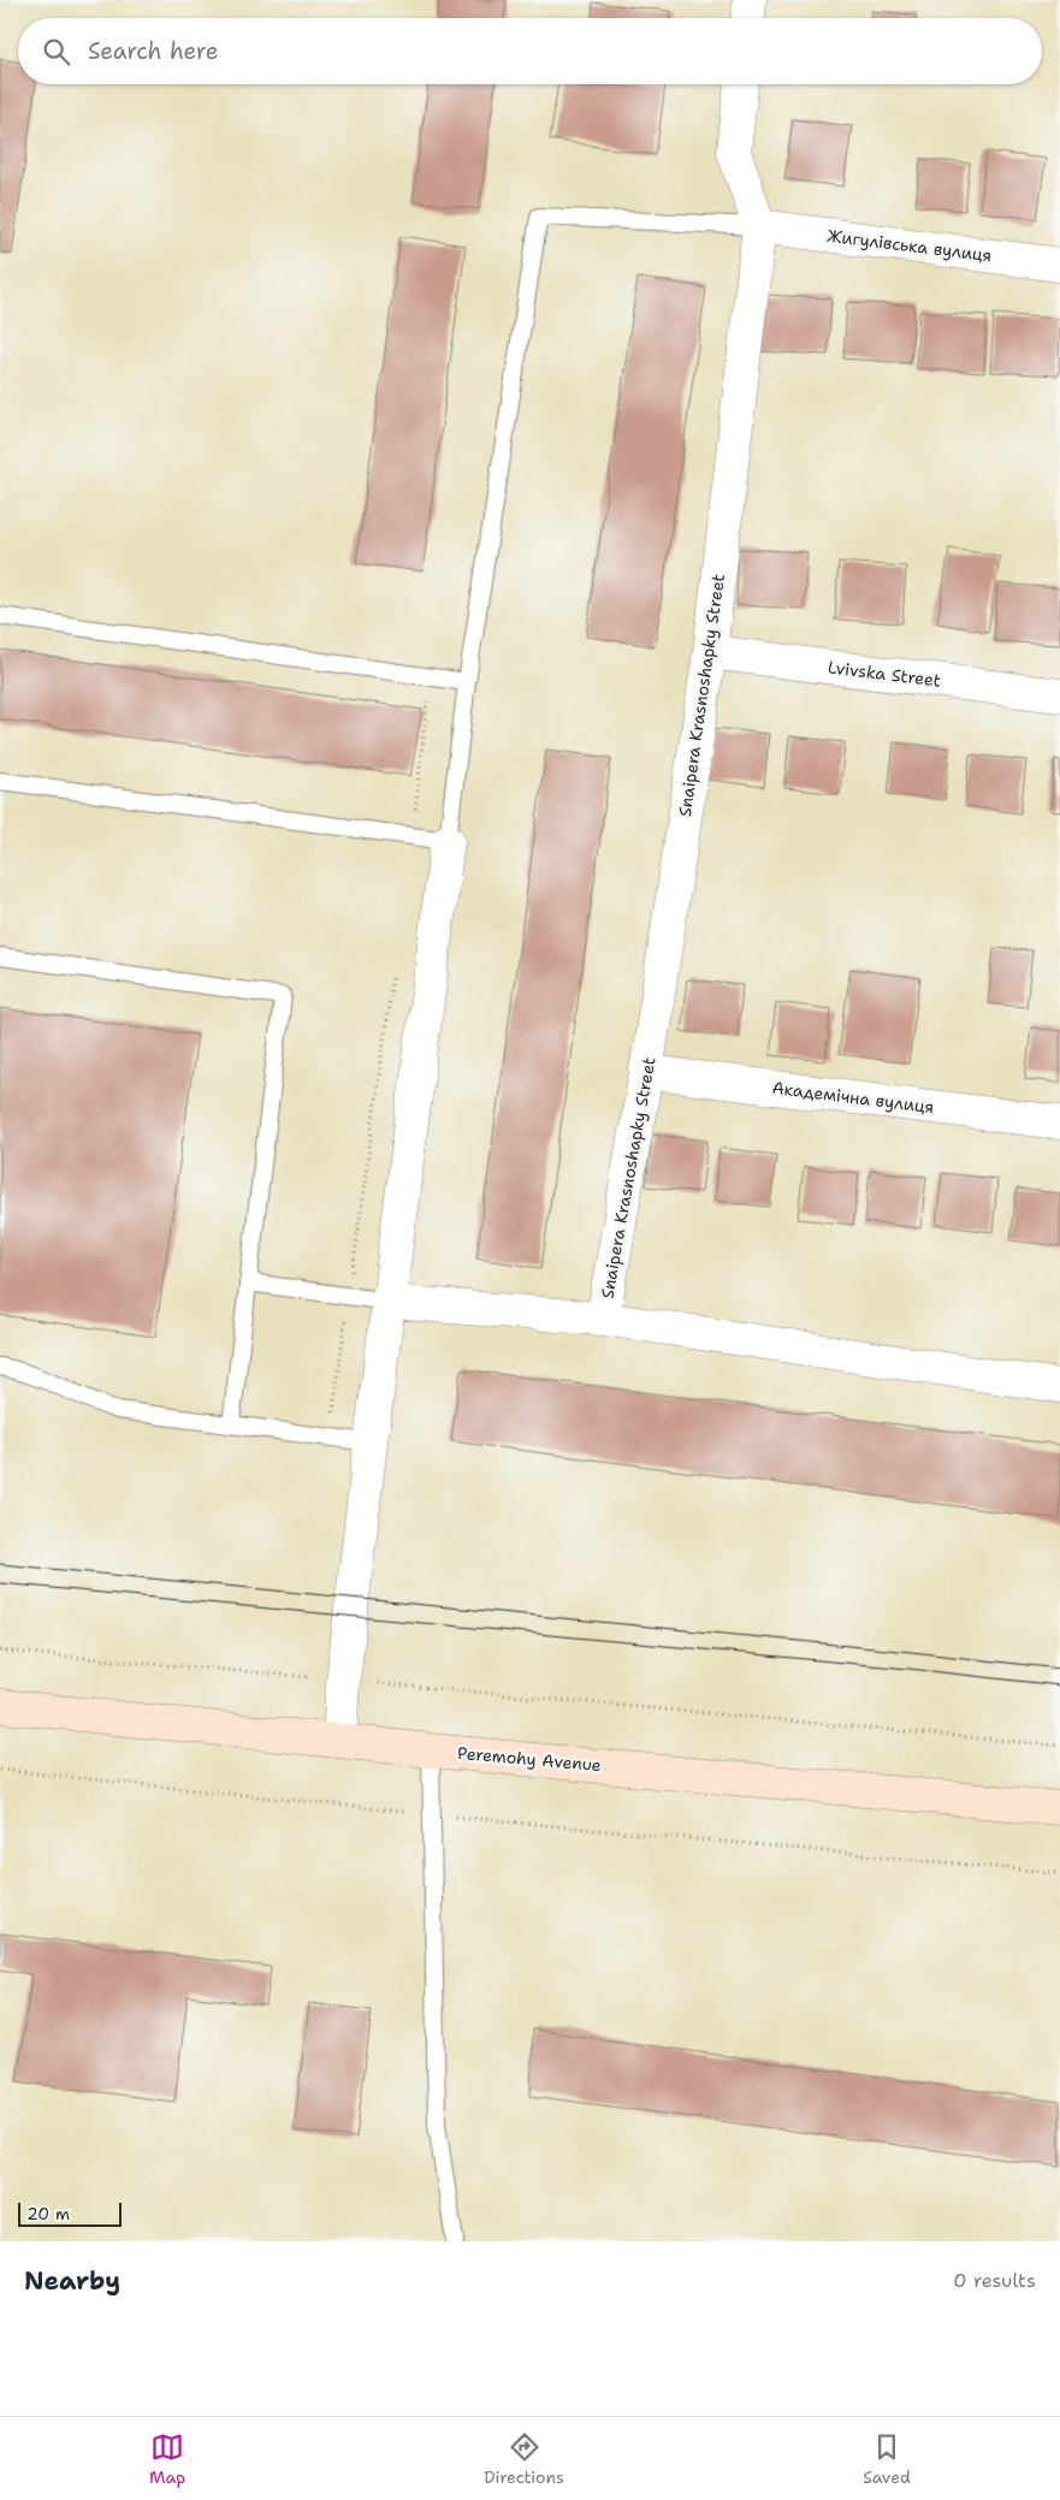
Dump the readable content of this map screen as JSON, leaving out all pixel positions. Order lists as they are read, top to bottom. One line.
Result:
{"streets":{"main road":["Peremohy Avenue"],"street":["Жигулівська вулиця","Lvivska Street","Snaipera Krasnoshapky Street","Академічна вулиця"]},"crossings":[["Жигулівська вулиця","Snaipera Krasnoshapky Street"],["Lvivska Street","Snaipera Krasnoshapky Street"],["Snaipera Krasnoshapky Street","Академічна вулиця"]],"scale_bar":"20 m","page":{"search":"Search here","scale":"20 m","heading":["Nearby","0 results"],"nav":["Map","Directions","Saved"]}}
